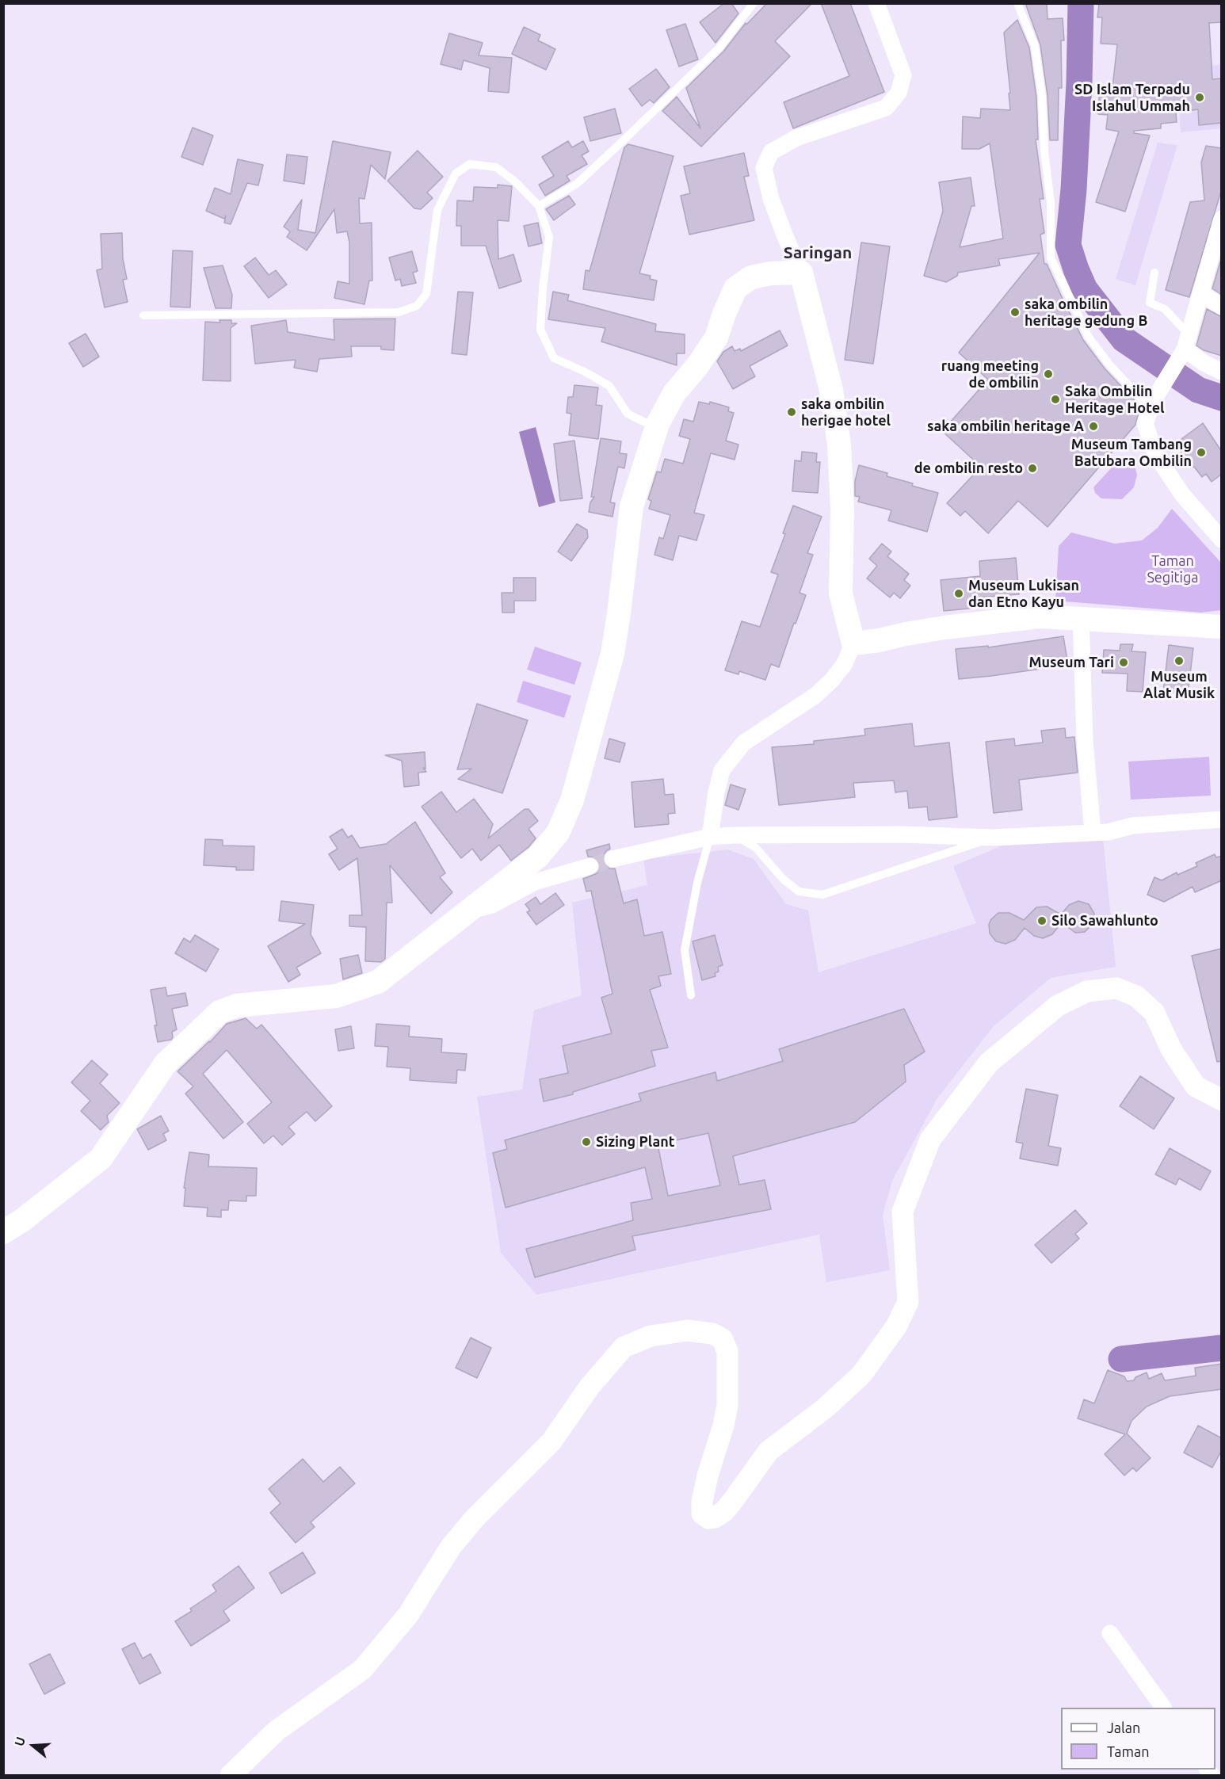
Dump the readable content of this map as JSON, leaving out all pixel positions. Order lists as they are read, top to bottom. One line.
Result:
{"districts":["Saringan"],"parks":["Taman Segitiga"],"places":["SD Islam Terpadu Islahul Ummah","saka ombilin heritage gedung B","ruang meeting de ombilin","Saka Ombilin Heritage Hotel","saka ombilin herigae hotel","saka ombilin heritage A","Museum Tambang Batubara Ombilin","de ombilin resto","Museum Lukisan dan Etno Kayu","Museum Alat Musik","Museum Tari","Silo Sawahlunto","Sizing Plant"],"legend":["Jalan","Taman"],"north":"left"}
